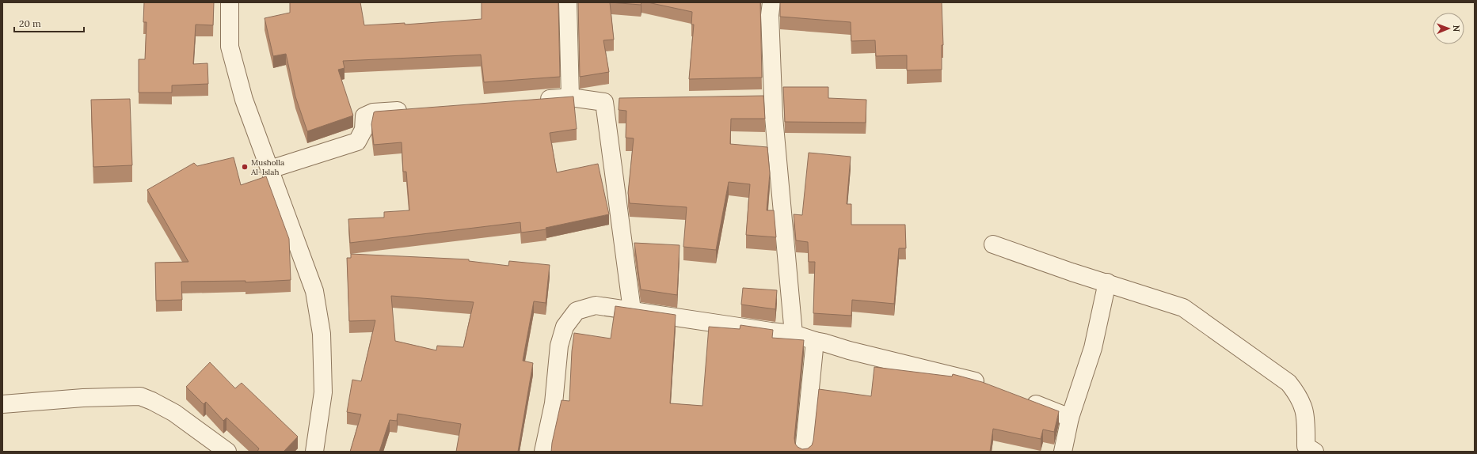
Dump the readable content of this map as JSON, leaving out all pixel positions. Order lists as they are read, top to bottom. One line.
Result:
{"places":["Musholla Al-Islah"],"scale_bar":"20 m","north":"right"}
